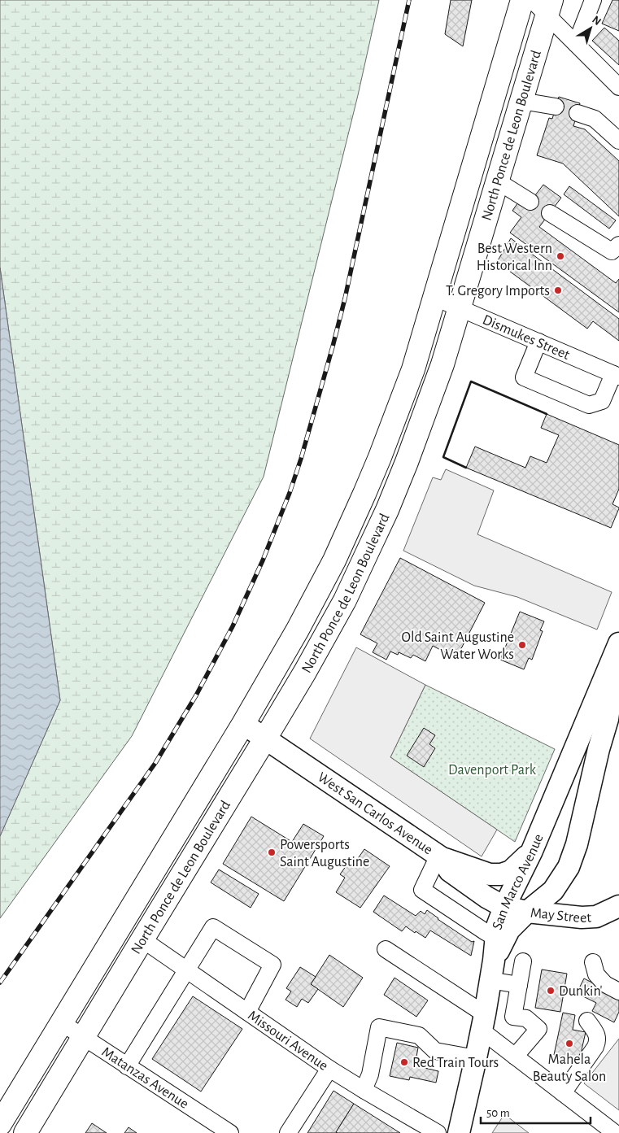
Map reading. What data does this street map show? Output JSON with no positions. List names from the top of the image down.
{
  "streets": {
    "highway": ["North Ponce de Leon Boulevard"],
    "main road": ["West San Carlos Avenue", "San Marco Avenue", "May Street"],
    "street": ["Dismukes Street", "Missouri Avenue", "Matanzas Avenue"]
  },
  "crossings": [
    ["North Ponce de Leon Boulevard", "Dismukes Street"],
    ["North Ponce de Leon Boulevard", "West San Carlos Avenue"],
    ["North Ponce de Leon Boulevard", "Missouri Avenue"],
    ["North Ponce de Leon Boulevard", "Matanzas Avenue"],
    ["West San Carlos Avenue", "San Marco Avenue"],
    ["West San Carlos Avenue", "May Street"],
    ["San Marco Avenue", "May Street"]
  ],
  "parks": ["Davenport Park"],
  "places": [
    "Best Western Historical Inn",
    "T. Gregory Imports",
    "Old Saint Augustine Water Works",
    "Powersports Saint Augustine",
    "Dunkin'",
    "Mahela Beauty Salon",
    "Red Train Tours"
  ],
  "scale_bar": "50 m",
  "north": "top right"
}
